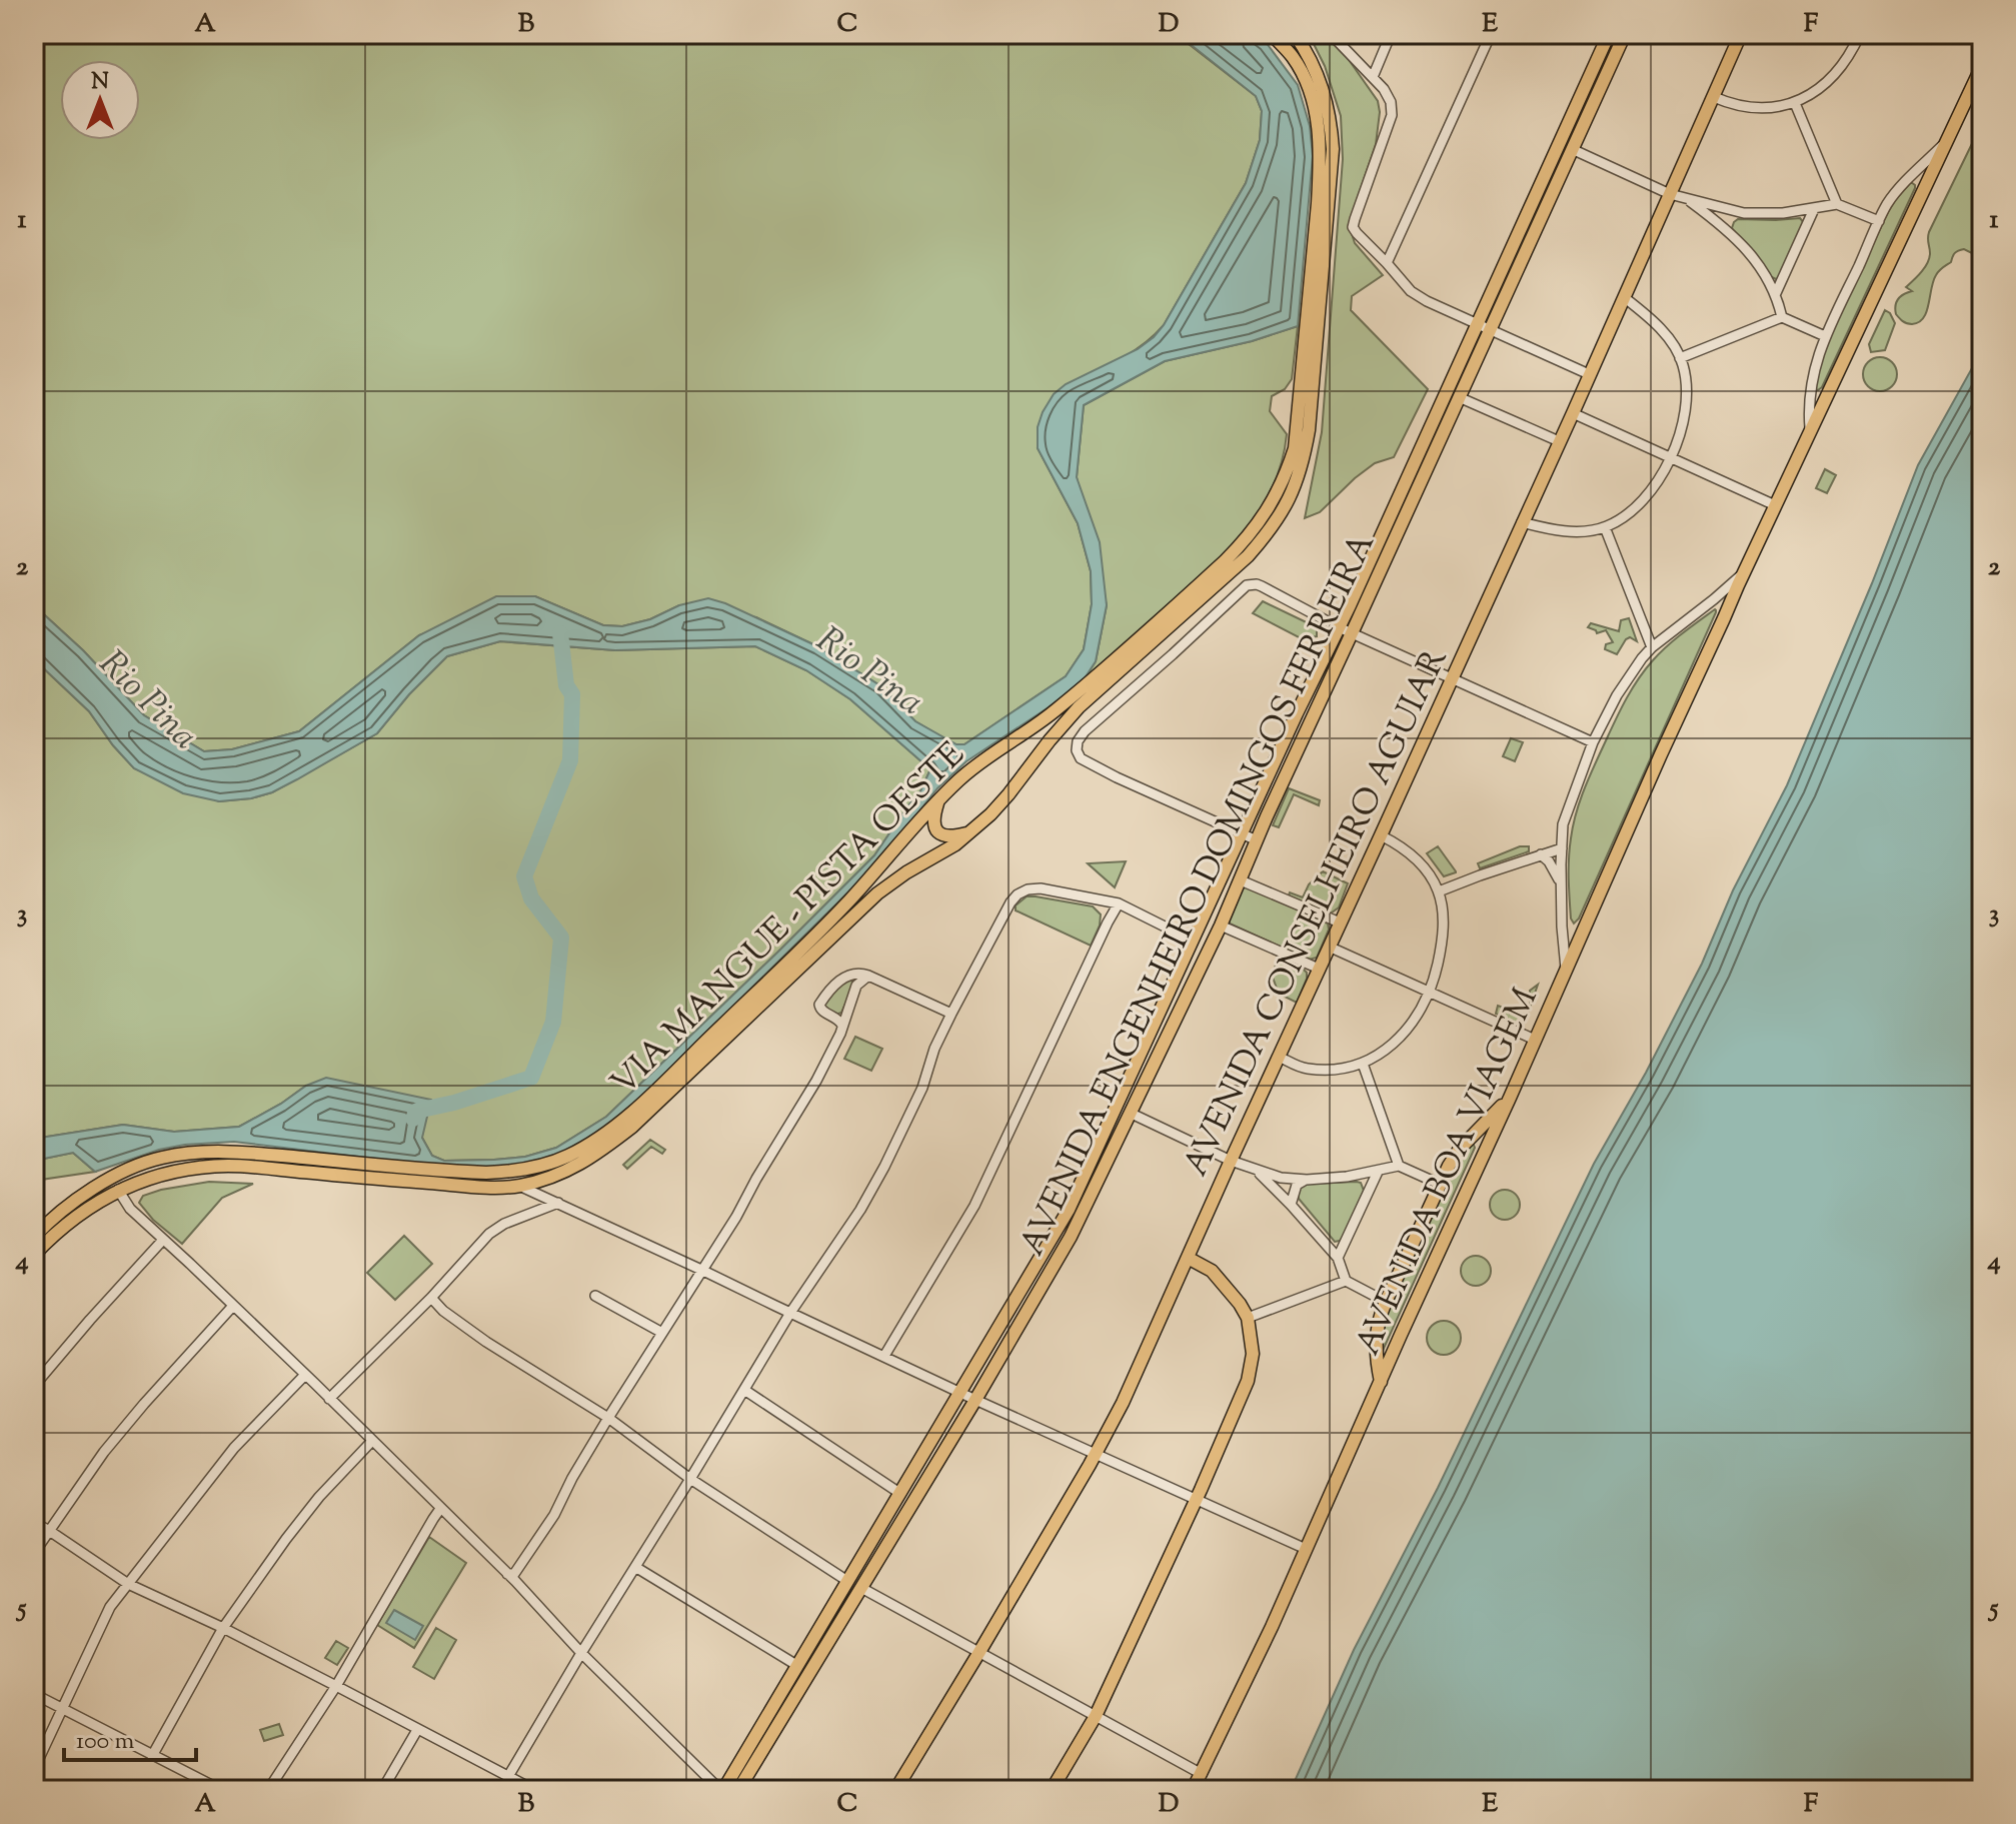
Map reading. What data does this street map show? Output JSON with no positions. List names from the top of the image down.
{
  "streets": {
    "main road": [
      "AVENIDA ENGENHEIRO DOMINGOS FERREIRA",
      "AVENIDA CONSELHEIRO AGUIAR",
      "VIA MANGUE - PISTA OESTE",
      "AVENIDA BOA VIAGEM"
    ]
  },
  "water": ["Rio Pina"],
  "scale_bar": "100 m",
  "north": "top",
  "grid": {
    "columns": [
      "A",
      "B",
      "C",
      "D",
      "E",
      "F"
    ],
    "rows": [
      "1",
      "2",
      "3",
      "4",
      "5"
    ]
  }
}
